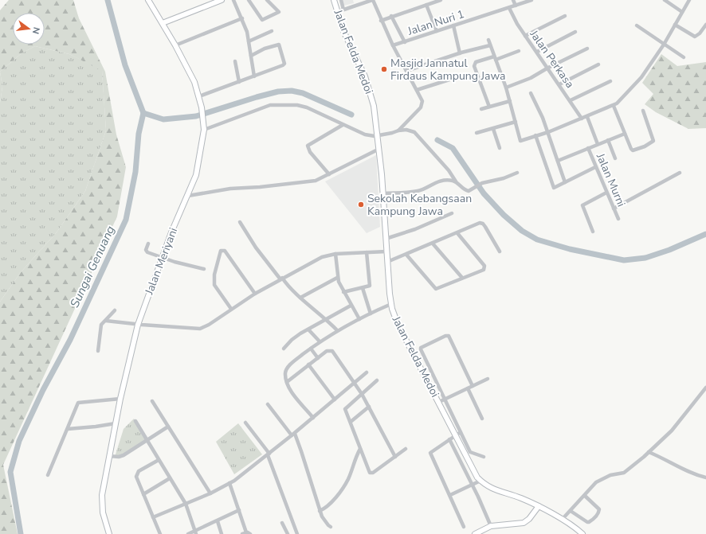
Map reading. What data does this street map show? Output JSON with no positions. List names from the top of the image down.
{
  "streets": {
    "street": [
      "Jalan Nuri 1",
      "Jalan Felda Medoi",
      "Jalan Perkasa",
      "Jalan Murni",
      "Jalan Meriyani"
    ]
  },
  "crossings": [
    ["Jalan Nuri 1", "Jalan Perkasa"]
  ],
  "water": ["Sungai Genuang"],
  "places": ["Masjid Jannatul Firdaus Kampung Jawa", "Sekolah Kebangsaan Kampung Jawa"],
  "north": "right"
}
